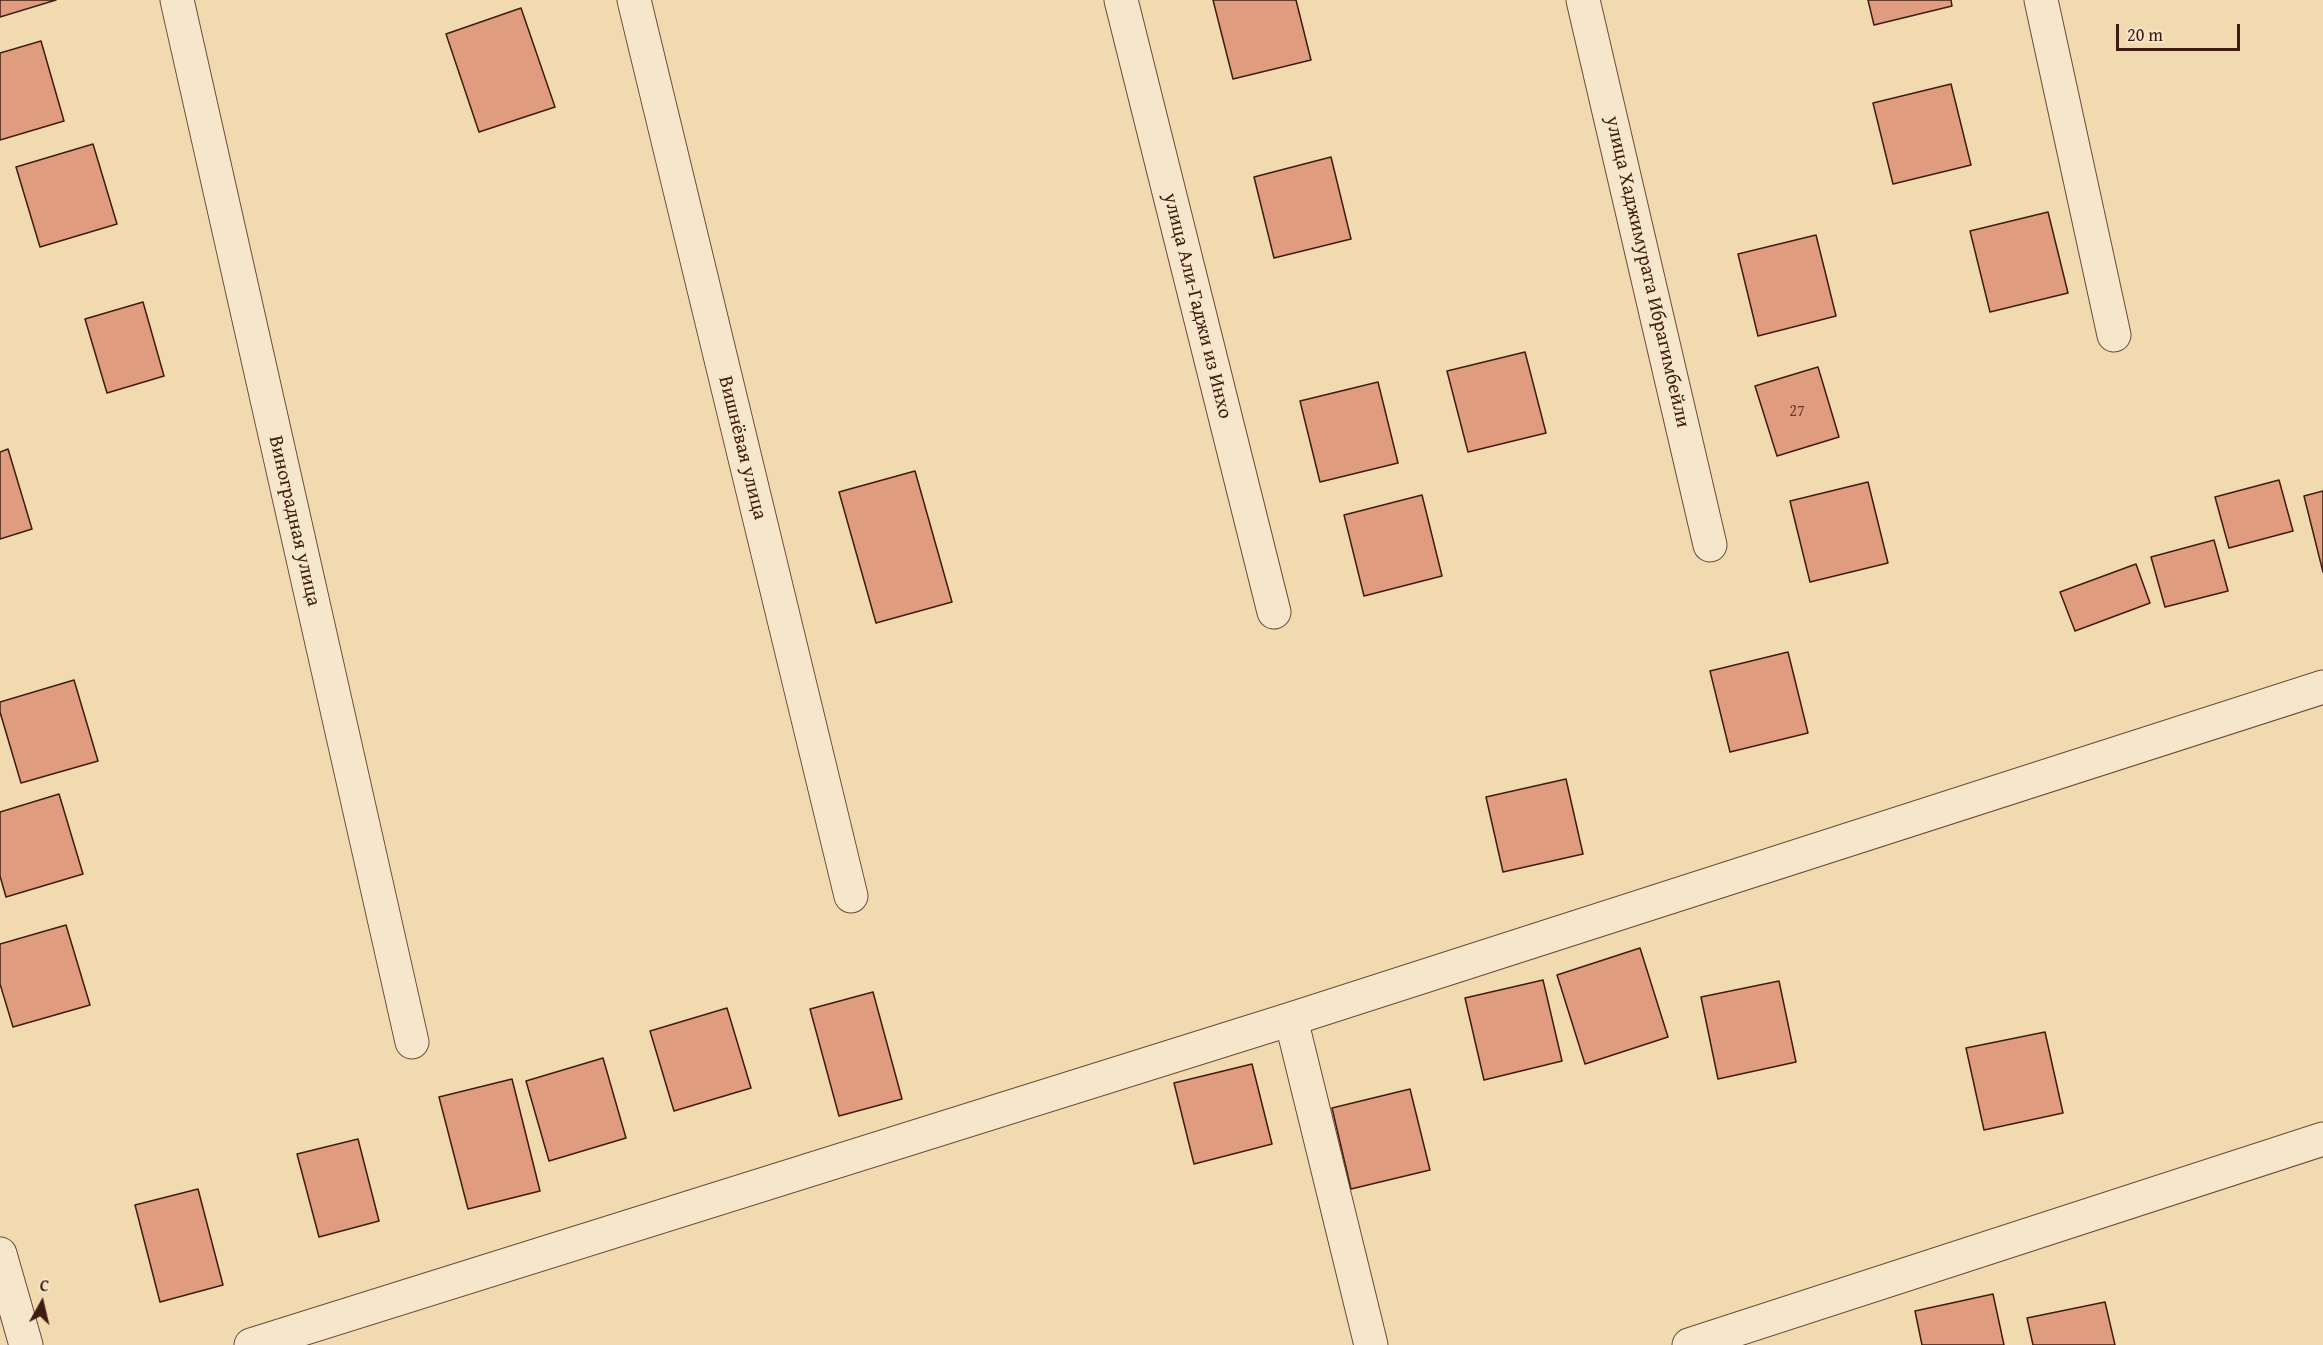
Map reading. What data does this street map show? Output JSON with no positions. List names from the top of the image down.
{
  "streets": {
    "street": [
      "улица Хаджимурата Ибрагимбейли",
      "улица Али-Гаджи из Инхо",
      "Вишнёвая улица",
      "Виноградная улица"
    ]
  },
  "house_numbers": ["27"],
  "scale_bar": "20 m",
  "north": "top"
}
